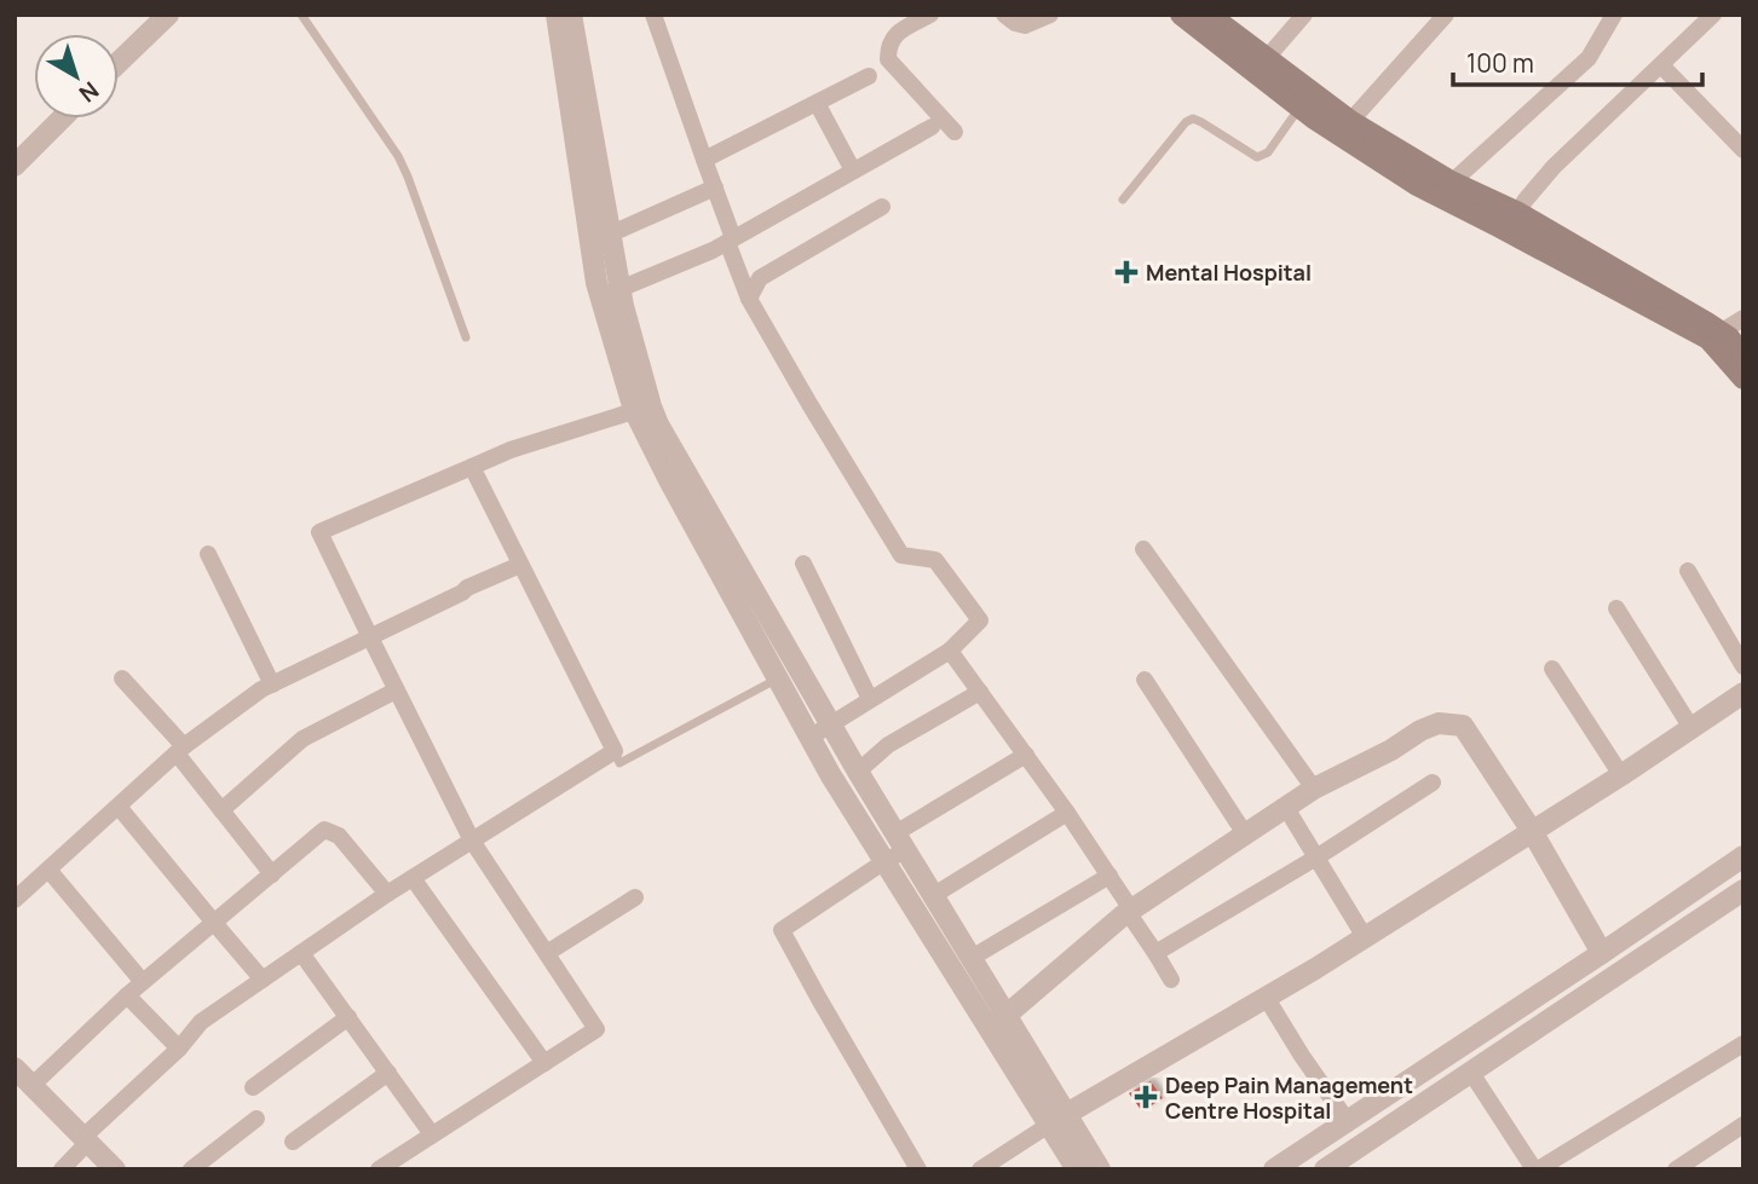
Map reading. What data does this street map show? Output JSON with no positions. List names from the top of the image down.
{
  "places": {
    "health": ["Mental Hospital", "Deep Pain Management Centre Hospital"]
  },
  "scale_bar": "100 m",
  "north": "bottom right"
}
